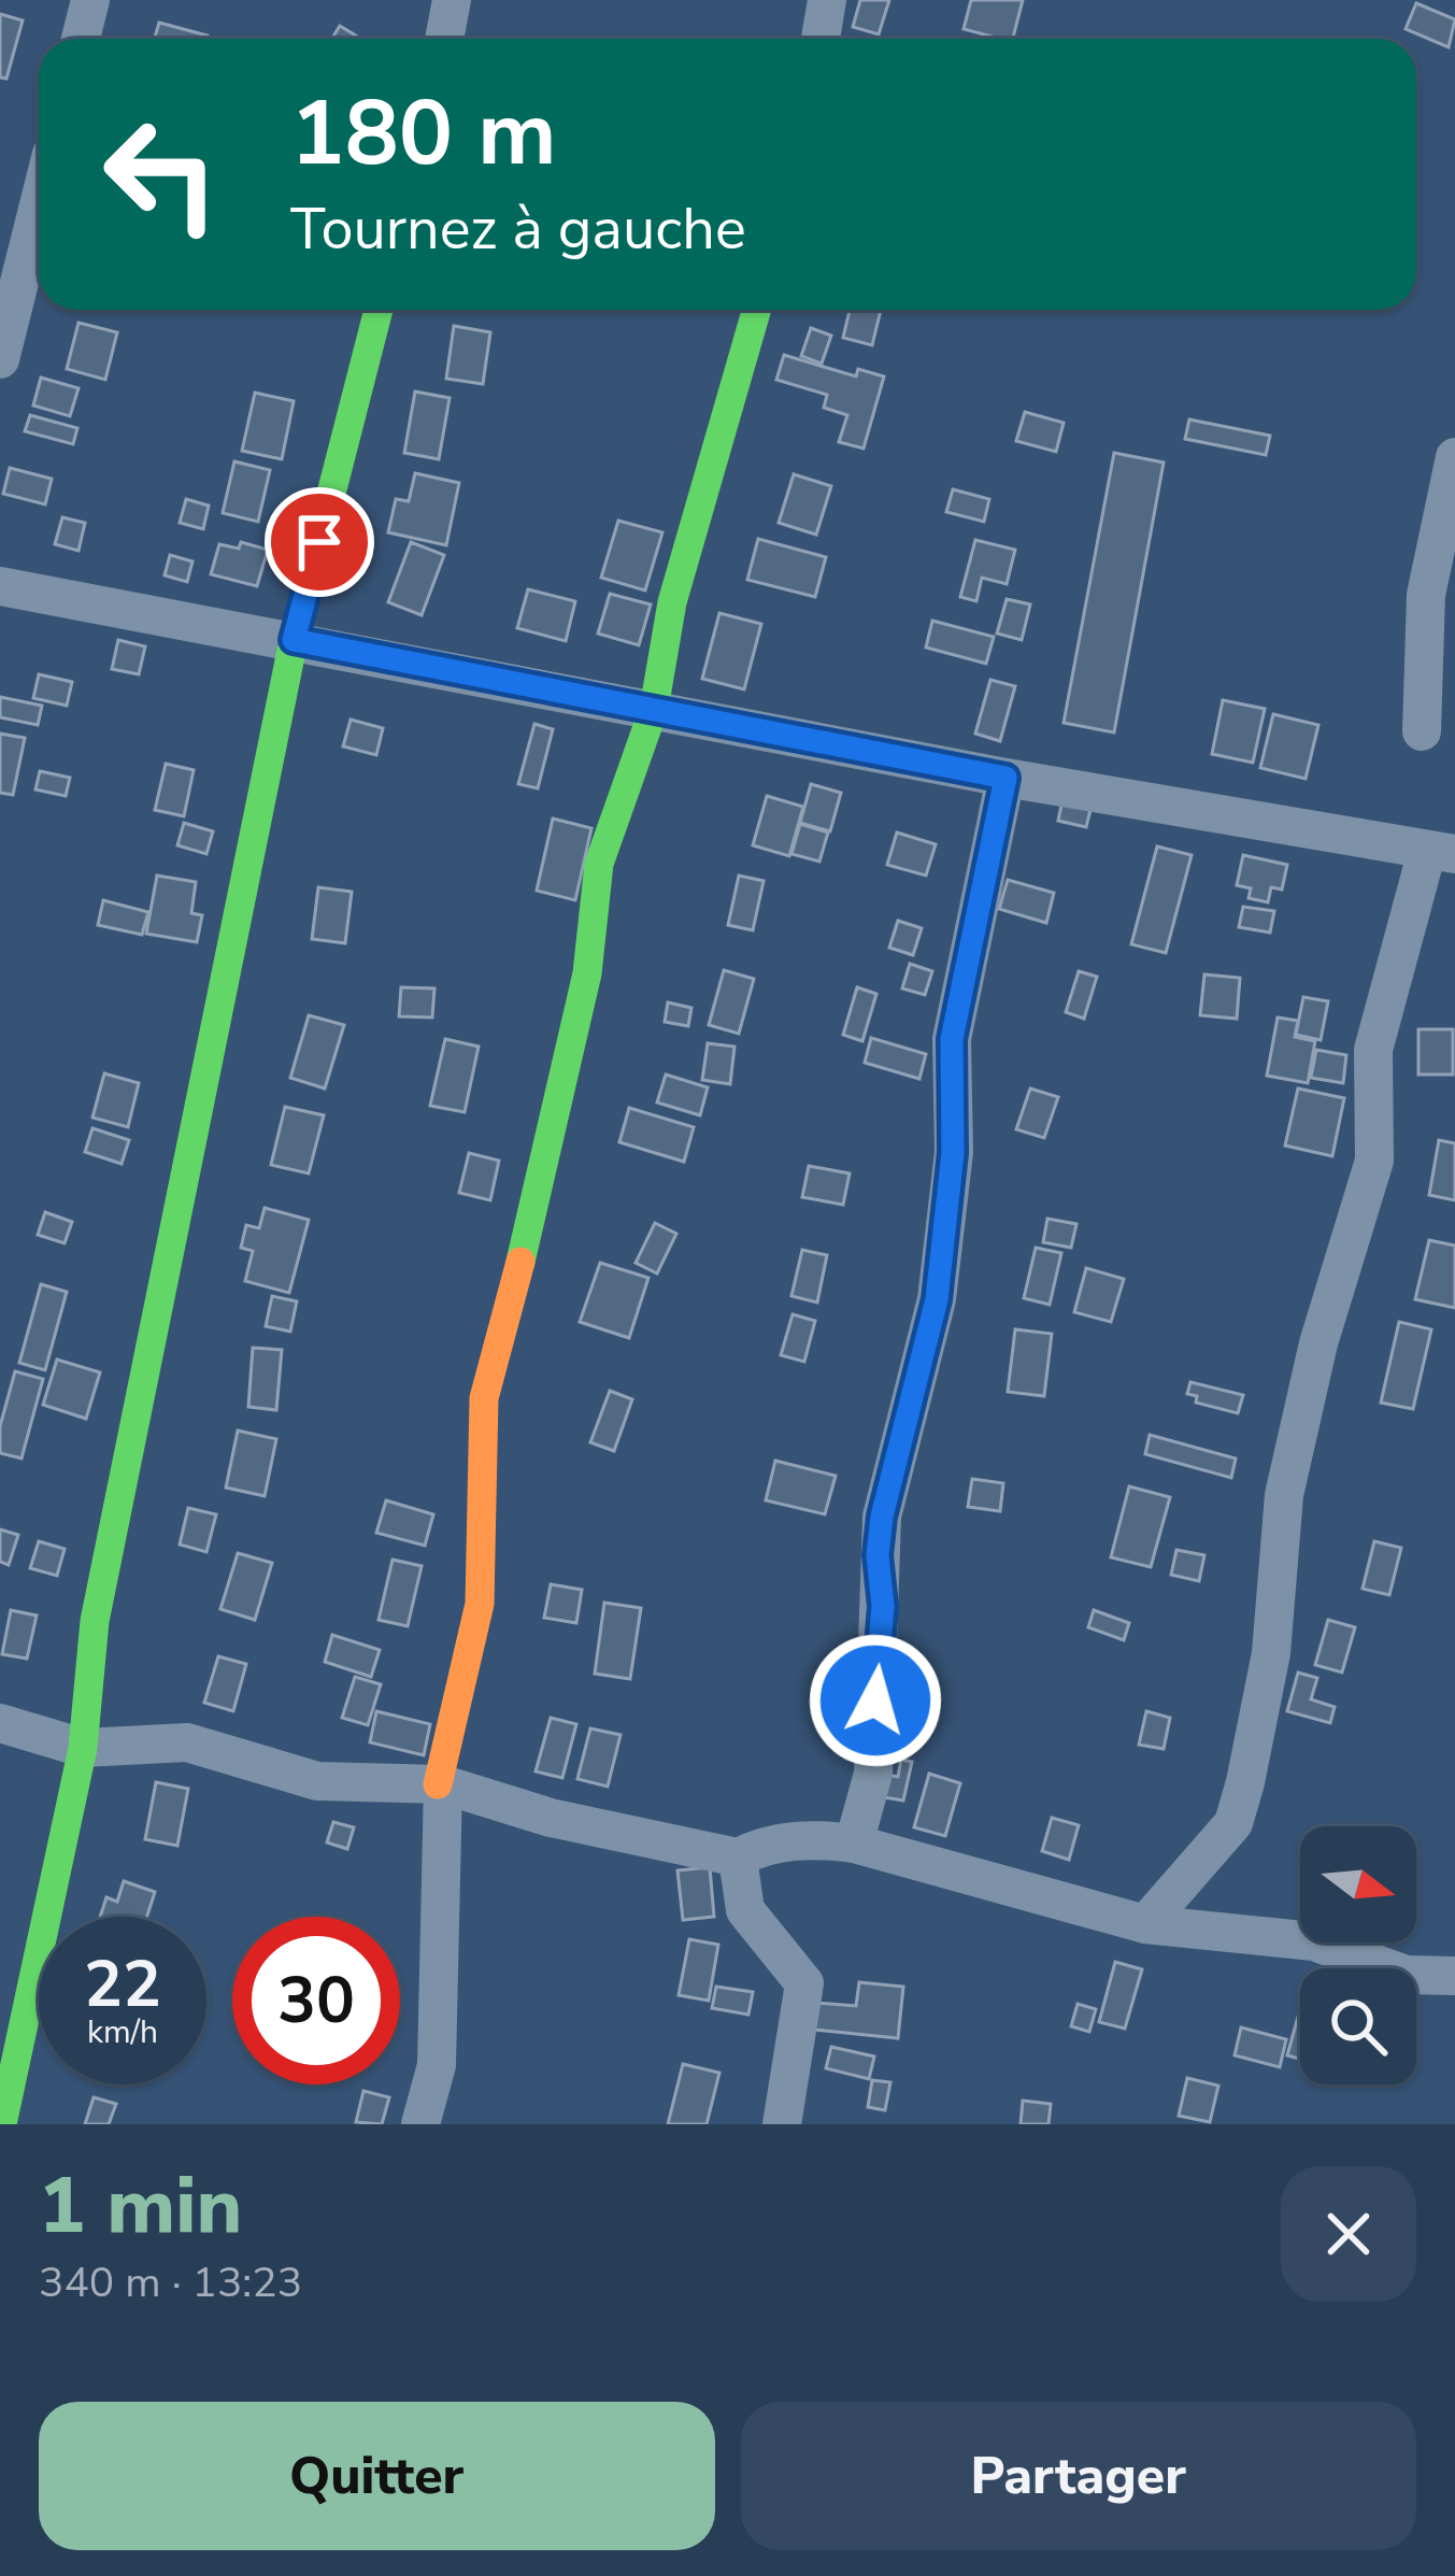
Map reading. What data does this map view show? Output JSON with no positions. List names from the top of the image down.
{
  "north": "right",
  "page": {
    "turn": ["180 m", "Tournez à gauche"],
    "speed": "22 km/h",
    "limit": "30",
    "heading": ["1 min", "340 m · 13:23"],
    "buttons": ["Quitter", "Partager"]
  }
}
